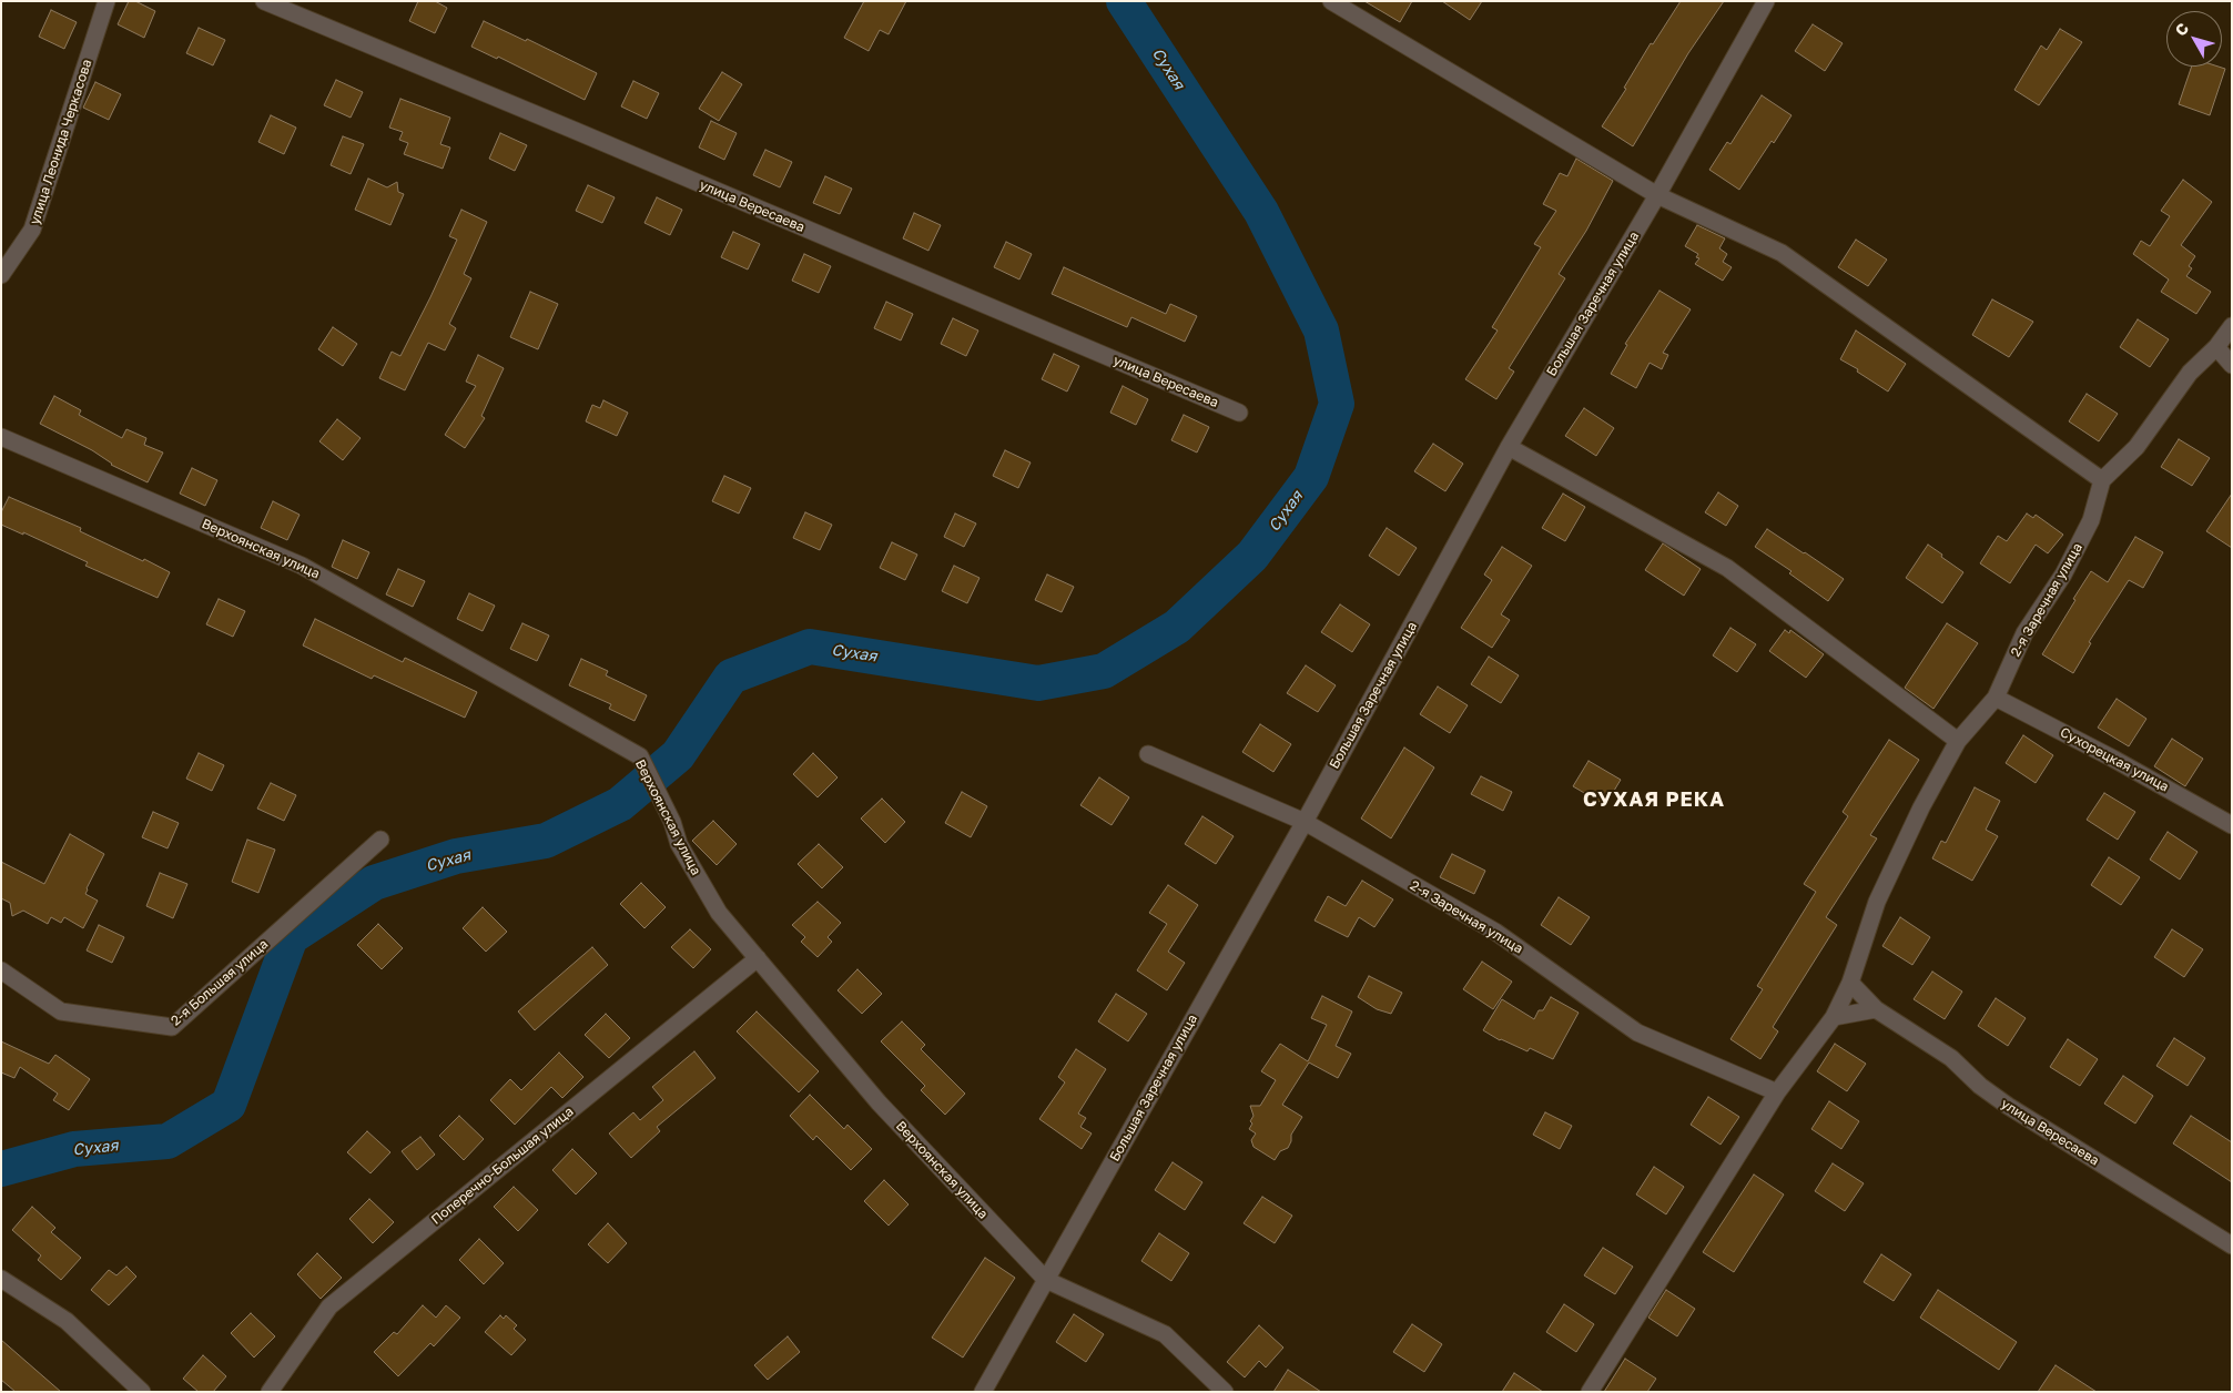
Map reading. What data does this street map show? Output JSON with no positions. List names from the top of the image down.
{
  "streets": {
    "street": [
      "улица Леонида Черкасова",
      "улица Вересаева",
      "Большая Заречная улица",
      "Верхоянская улица",
      "2-я Заречная улица",
      "Сухорецкая улица",
      "2-я Большая улица",
      "Поперечно-Большая улица"
    ]
  },
  "crossings": [
    ["улица Вересаева", "2-я Заречная улица"],
    ["Большая Заречная улица", "Верхоянская улица"],
    ["Большая Заречная улица", "2-я Заречная улица"],
    ["Верхоянская улица", "Поперечно-Большая улица"],
    ["2-я Заречная улица", "Сухорецкая улица"]
  ],
  "districts": ["СУХАЯ РЕКА"],
  "water": ["Сухая"],
  "north": "top left"
}
